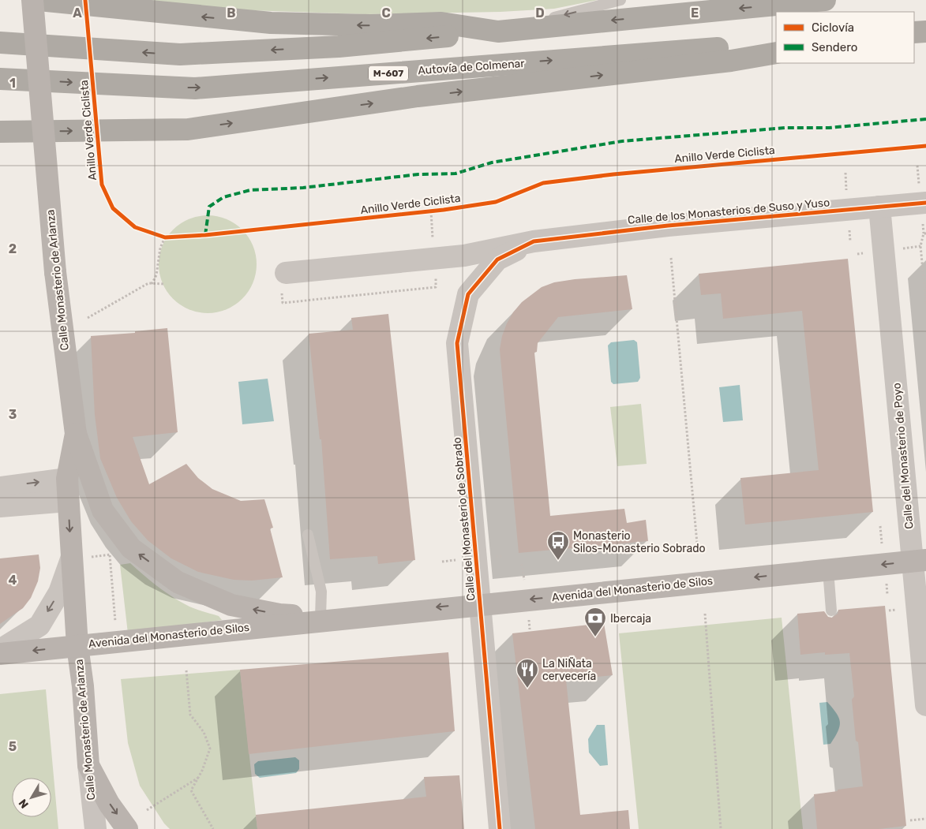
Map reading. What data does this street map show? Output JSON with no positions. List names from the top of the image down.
{
  "streets": {
    "highway": ["Autovía de Colmenar", "M-607"],
    "street": [
      "Calle de los Monasterios de Suso y Yuso",
      "Calle Monasterio de Arlanza",
      "Calle del Monasterio de Poyo",
      "Calle del Monasterio de Sobrado",
      "Avenida del Monasterio de Silos"
    ],
    "cycle path": ["Anillo Verde Ciclista"]
  },
  "crossings": [
    ["Calle de los Monasterios de Suso y Yuso", "Calle del Monasterio de Poyo"],
    ["Calle de los Monasterios de Suso y Yuso", "Calle del Monasterio de Sobrado"],
    ["Calle Monasterio de Arlanza", "Avenida del Monasterio de Silos"],
    ["Calle del Monasterio de Poyo", "Avenida del Monasterio de Silos"],
    ["Calle del Monasterio de Sobrado", "Avenida del Monasterio de Silos"]
  ],
  "places": {
    "bus stop": ["Monasterio Silos-Monasterio Sobrado"],
    "bank": ["Ibercaja"],
    "restaurant": ["La NiÑata cervecería"]
  },
  "legend": ["Ciclovía", "Sendero"],
  "north": "bottom left",
  "grid": {
    "columns": [
      "A",
      "B",
      "C",
      "D",
      "E"
    ],
    "rows": [
      "1",
      "2",
      "3",
      "4",
      "5"
    ]
  }
}
